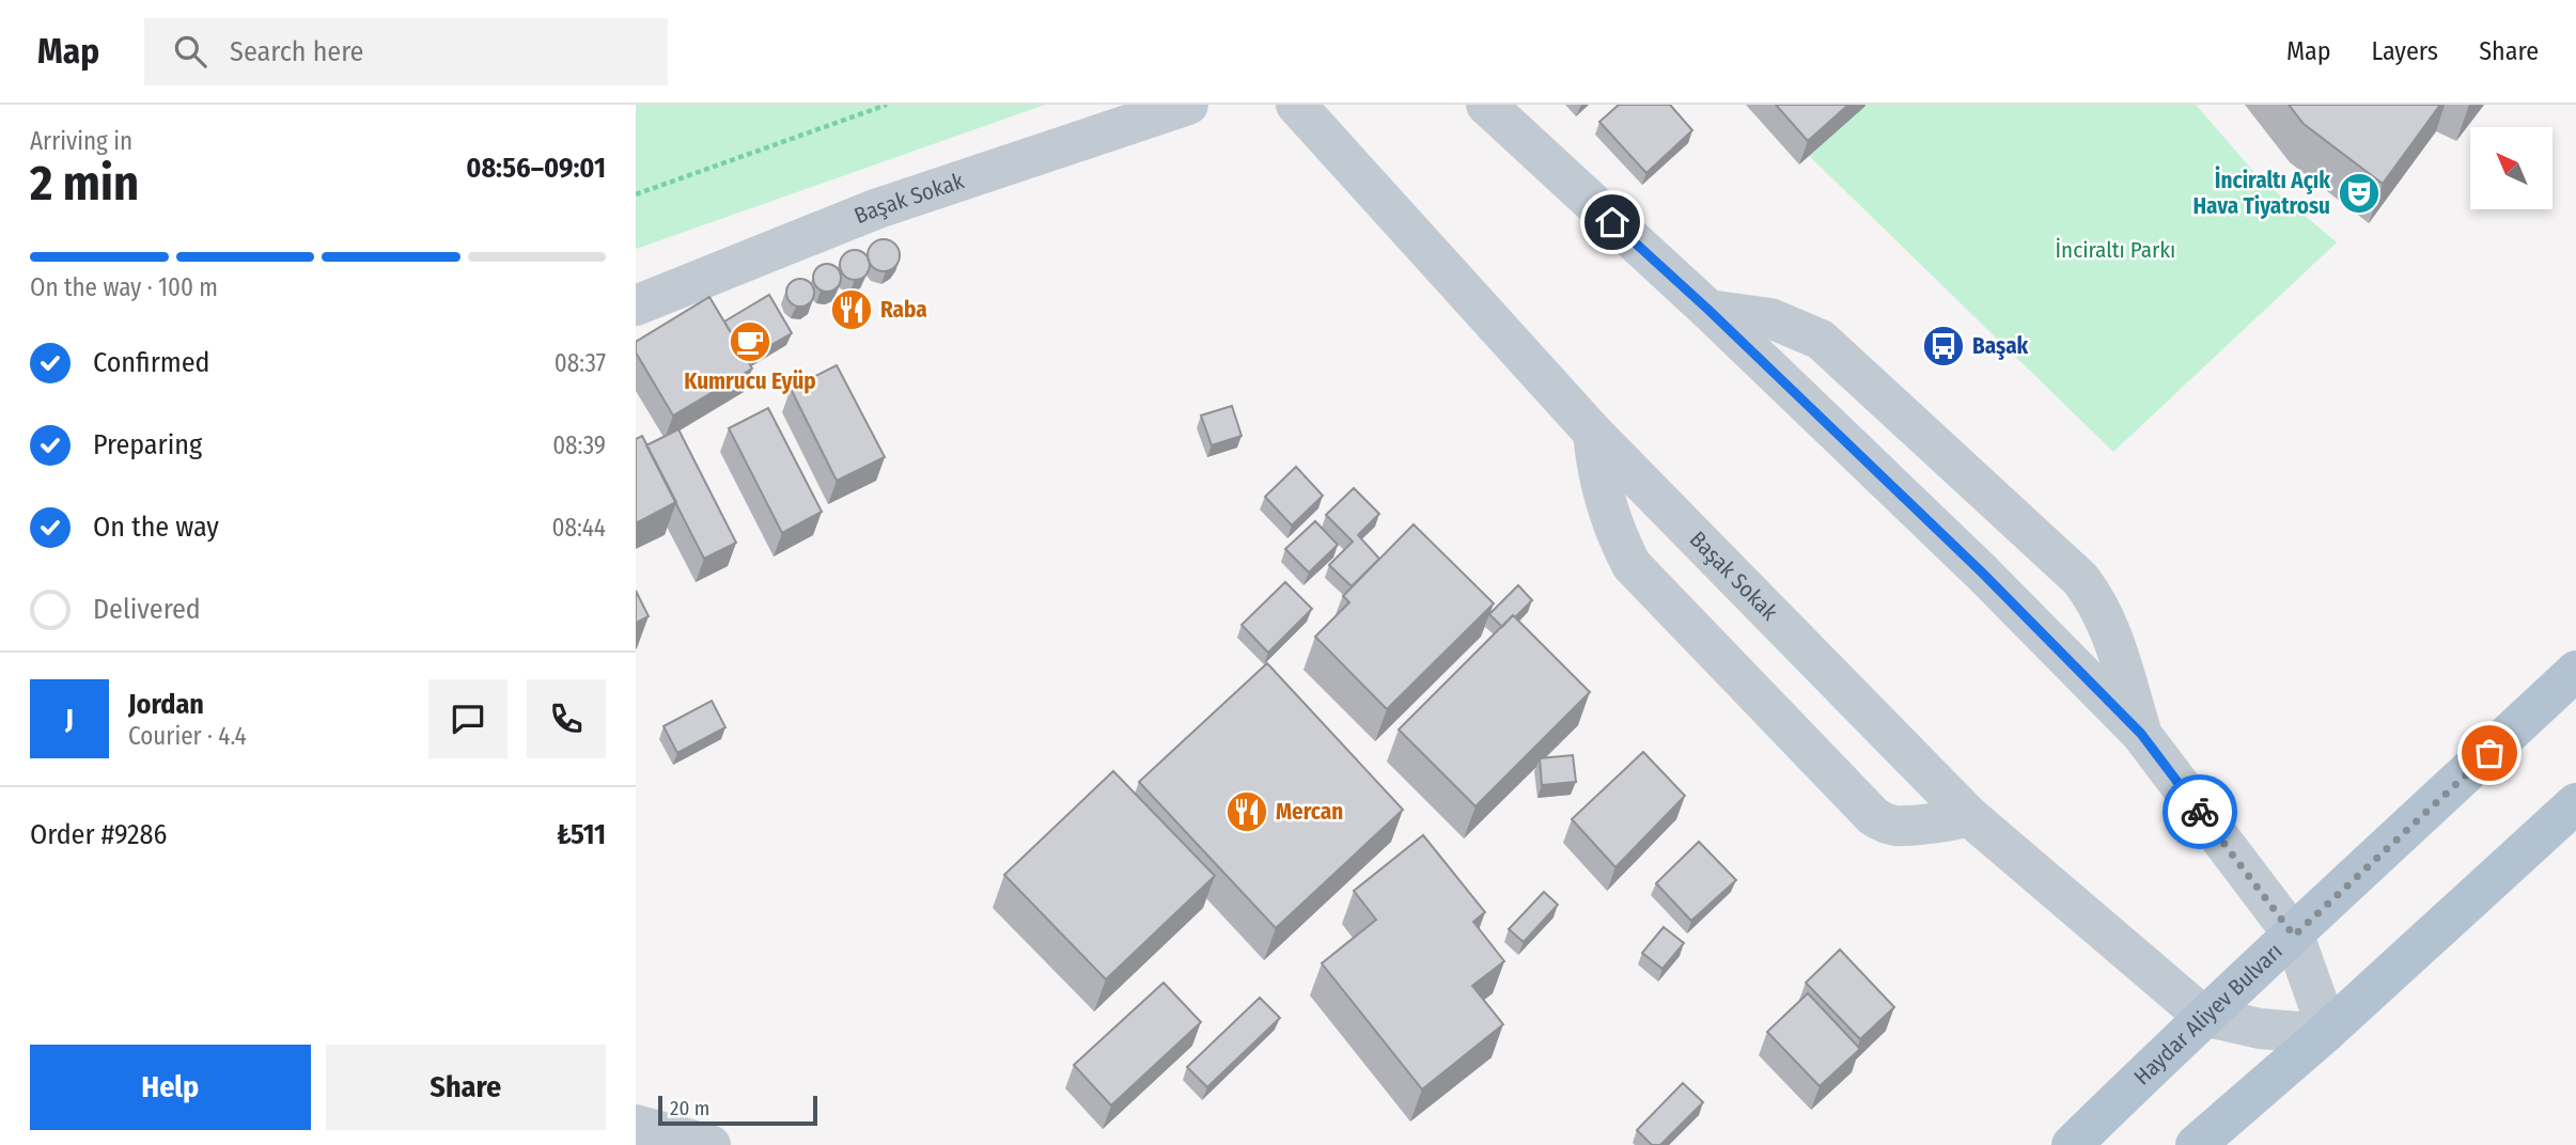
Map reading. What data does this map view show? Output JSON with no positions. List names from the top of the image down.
{
  "streets": {
    "main road": ["Haydar Aliyev Bulvarı"],
    "street": ["Başak Sokak"]
  },
  "crossings": [
    ["Başak Sokak", "Haydar Aliyev Bulvarı"]
  ],
  "parks": ["İnciraltı Parkı"],
  "places": {
    "theatre": ["İnciraltı Açık Hava Tiyatrosu"],
    "restaurant": ["Raba", "Mercan"],
    "cafe": ["Kumrucu Eyüp"],
    "bus stop": ["Başak"]
  },
  "scale_bar": "20 m",
  "north": "top left",
  "page": {
    "header": "Map",
    "search": "Search here",
    "nav": ["Map", "Layers", "Share"],
    "heading": ["2 min", "Arriving in", "08:56–09:01"],
    "panel": [
      "Jordan",
      "Courier · 4.4",
      "Order #9286",
      "₺511"
    ],
    "bar": "On the way · 100 m",
    "list": [
      ["Confirmed", "08:37"],
      ["Preparing", "08:39"],
      ["On the way", "08:44"],
      "Delivered"
    ],
    "round": "J",
    "buttons": ["Help", "Share"],
    "scale": "20 m"
  }
}
